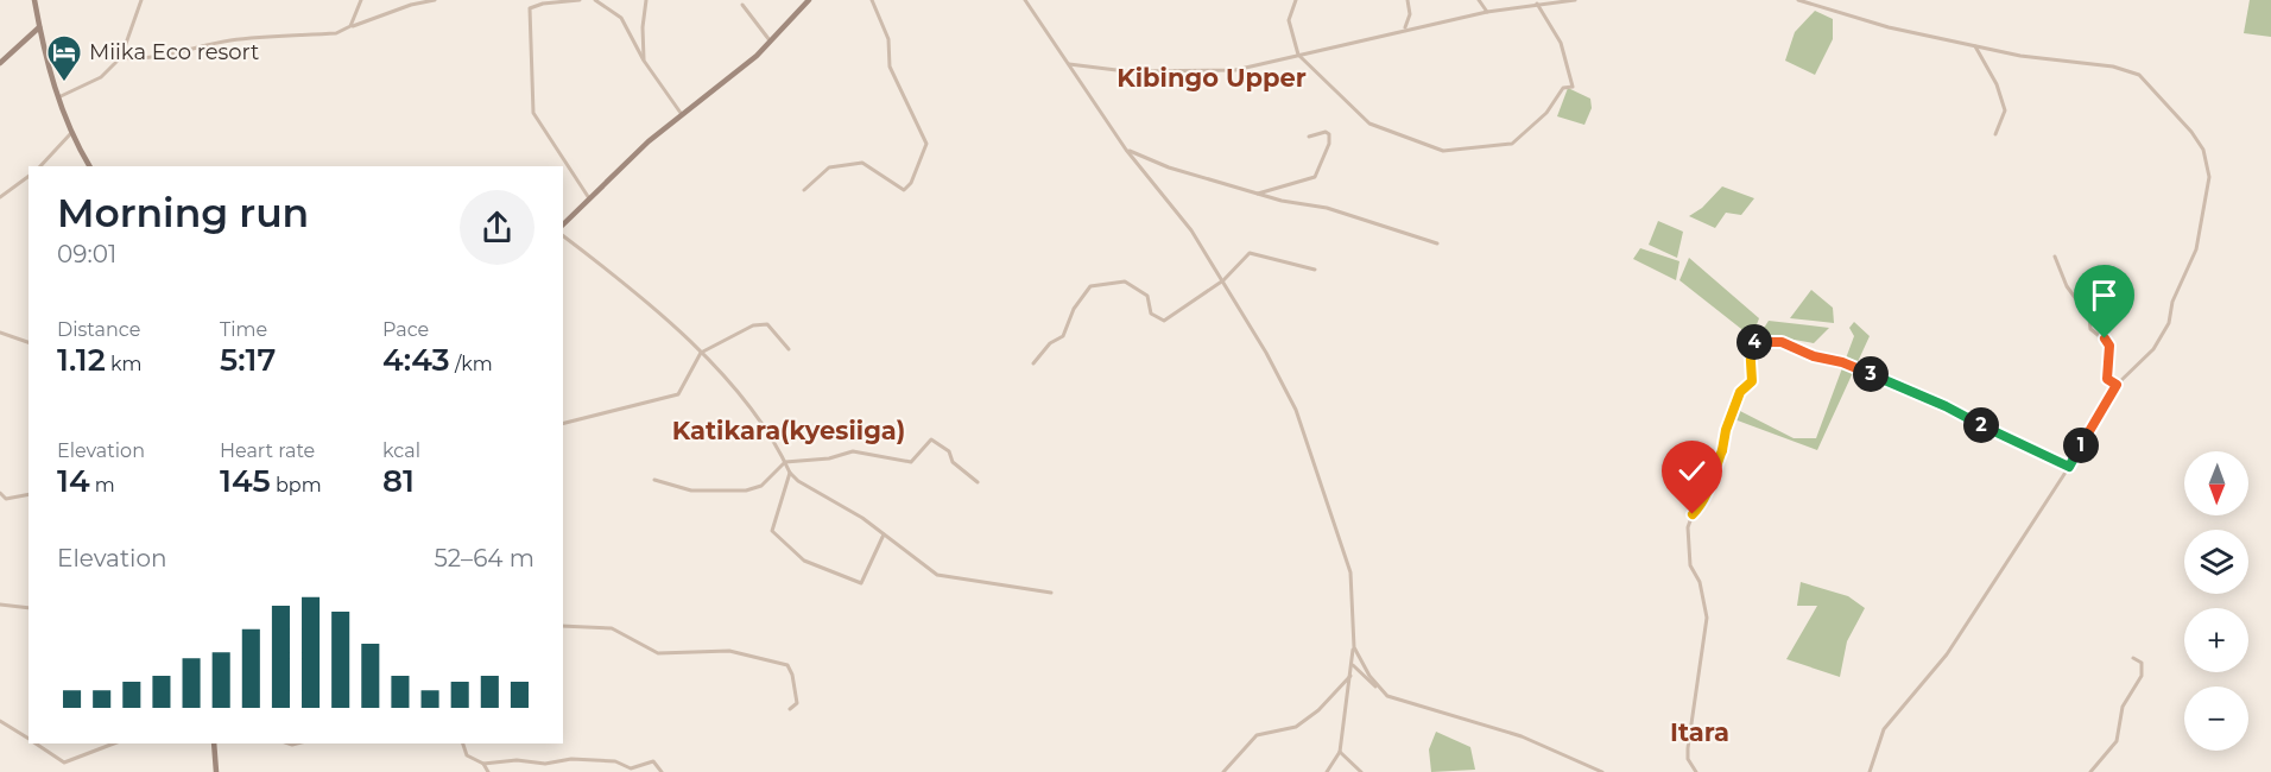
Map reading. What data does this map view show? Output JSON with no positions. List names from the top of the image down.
{
  "districts": ["Kibingo Upper", "Katikara(kyesiiga)", "Itara"],
  "places": {
    "hotel": ["Miika Eco resort"]
  },
  "north": "bottom",
  "page": {
    "heading": ["Morning run", "09:01"],
    "stats": [
      ["Distance", "1.12 km"],
      ["Time", "5:17"],
      ["Pace", "4:43 /km"],
      ["Elevation", "14 m"],
      ["Heart rate", "145 bpm"],
      ["kcal", "81"]
    ],
    "pins": [
      "4",
      "3",
      "2",
      "1"
    ],
    "map_buttons": ["+", "−"],
    "chart": ["Elevation", "52–64 m"]
  }
}
